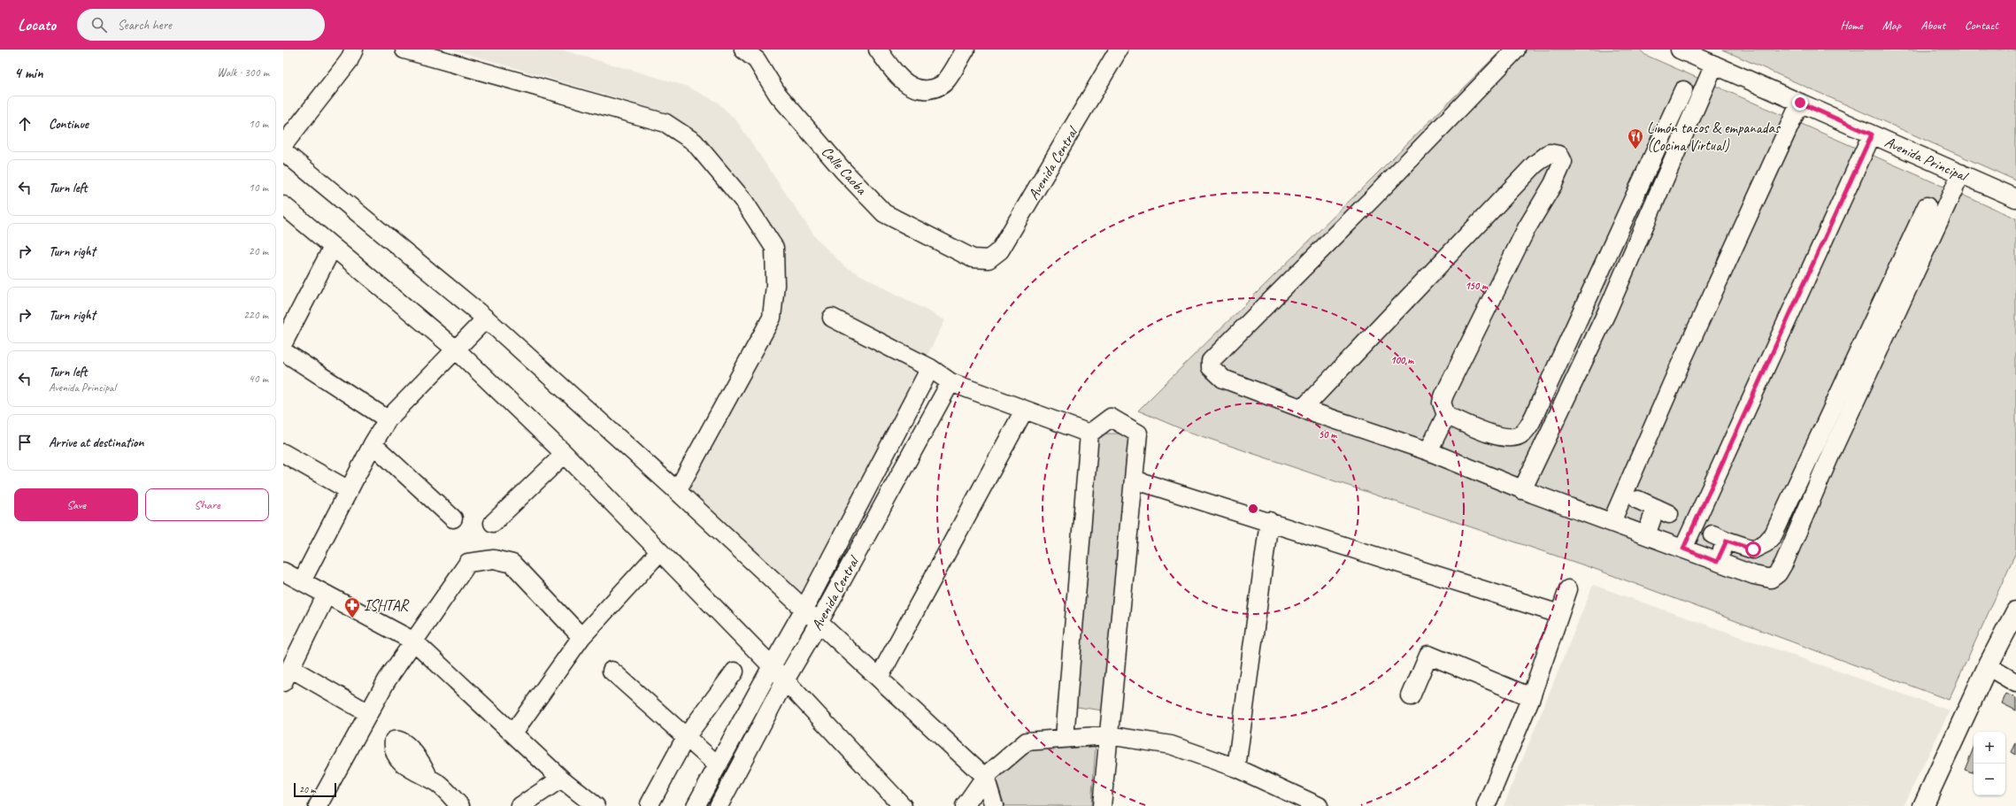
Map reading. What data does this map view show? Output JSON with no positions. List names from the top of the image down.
{
  "streets": {
    "street": ["Avenida Principal", "Avenida Central", "Calle Caoba"]
  },
  "crossings": [
    ["Avenida Central", "Calle Caoba"]
  ],
  "places": {
    "restaurant": ["Limón tacos & empanadas (Cocina Virtual)"],
    "pharmacy": ["ISHTAR"]
  },
  "scale_bar": "20 m",
  "page": {
    "header": "Locato",
    "search": "Search here",
    "nav": [
      "Home",
      "Map",
      "About",
      "Contact"
    ],
    "heading": ["4 min", "Walk · 300 m"],
    "list": [
      ["Continue", "10 m"],
      ["Turn left", "10 m"],
      ["Turn right", "20 m"],
      ["Turn right", "220 m"],
      ["Turn left", "Avenida Principal", "40 m"],
      "Arrive at destination"
    ],
    "buttons": ["Save", "Share"],
    "map_buttons": ["+", "−"],
    "scale": "20 m"
  },
  "rings": ["150 m", "100 m", "50 m"]
}
